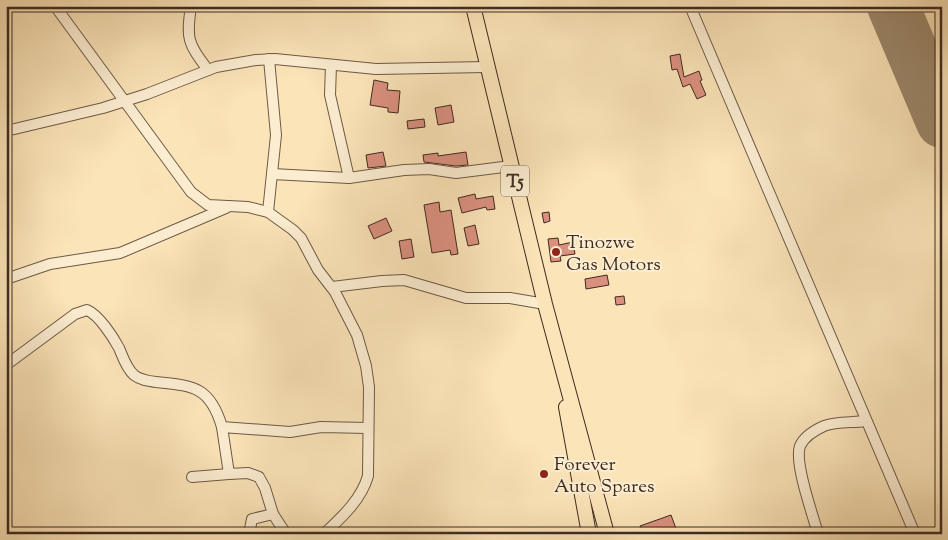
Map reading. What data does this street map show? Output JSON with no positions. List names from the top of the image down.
{
  "streets": {
    "highway": ["T5"]
  },
  "places": ["Tinozwe Gas Motors", "Forever Auto Spares"]
}
